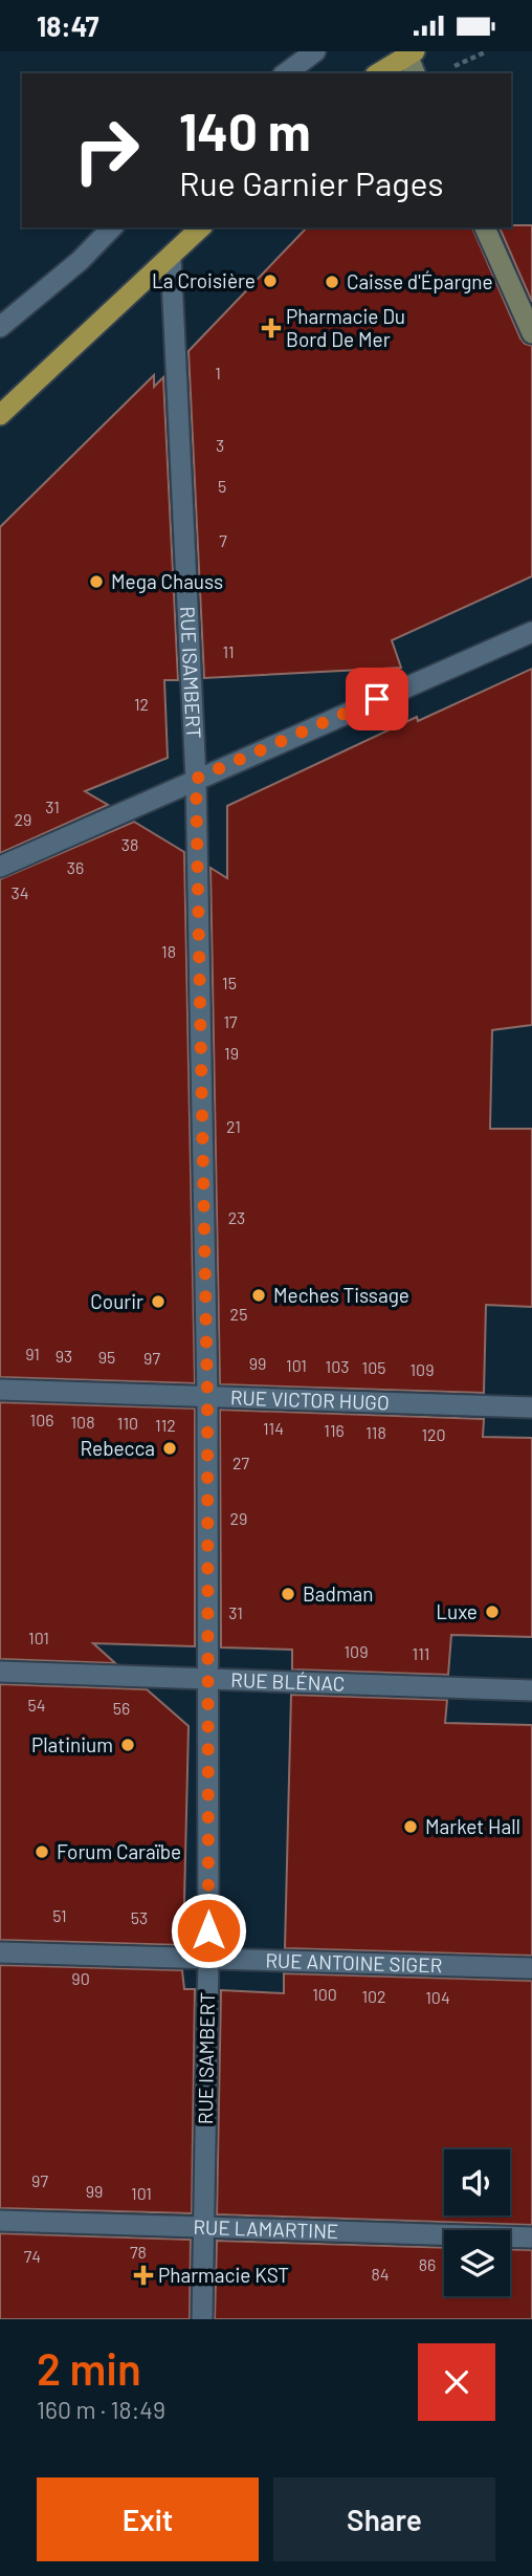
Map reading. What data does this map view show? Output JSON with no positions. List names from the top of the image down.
{
  "streets": {
    "street": [
      "RUE ISAMBERT",
      "RUE VICTOR HUGO",
      "RUE BLÉNAC",
      "RUE ANTOINE SIGER",
      "RUE LAMARTINE"
    ]
  },
  "crossings": [
    ["RUE ISAMBERT", "RUE VICTOR HUGO"],
    ["RUE ISAMBERT", "RUE BLÉNAC"],
    ["RUE ISAMBERT", "RUE ANTOINE SIGER"],
    ["RUE ISAMBERT", "RUE LAMARTINE"]
  ],
  "places": {
    "other": [
      "La Croisière",
      "Caisse d'Épargne",
      "Mega Chauss",
      "Meches Tissage",
      "Courir",
      "Rebecca",
      "Badman",
      "Luxe",
      "Platinium",
      "Market Hall",
      "Forum Caraïbe"
    ],
    "health": ["Pharmacie Du Bord De Mer", "Pharmacie KST"]
  },
  "house_numbers": [
    "1",
    "3",
    "5",
    "7",
    "11",
    "12",
    "31",
    "29",
    "38",
    "36",
    "34",
    "18",
    "15",
    "17",
    "19",
    "21",
    "23",
    "25",
    "91",
    "93",
    "95",
    "97",
    "99",
    "101",
    "103",
    "105",
    "109",
    "106",
    "108",
    "110",
    "112",
    "114",
    "116",
    "118",
    "120",
    "27",
    "29",
    "31",
    "101",
    "109",
    "111",
    "54",
    "56",
    "51",
    "53",
    "90",
    "100",
    "102",
    "104",
    "97",
    "99",
    "101",
    "78",
    "74",
    "86",
    "84"
  ],
  "page": {
    "status": "18:47",
    "turn": ["140 m", "Rue Garnier Pages"],
    "heading": ["2 min", "160 m · 18:49"],
    "buttons": ["Exit", "Share"]
  }
}
